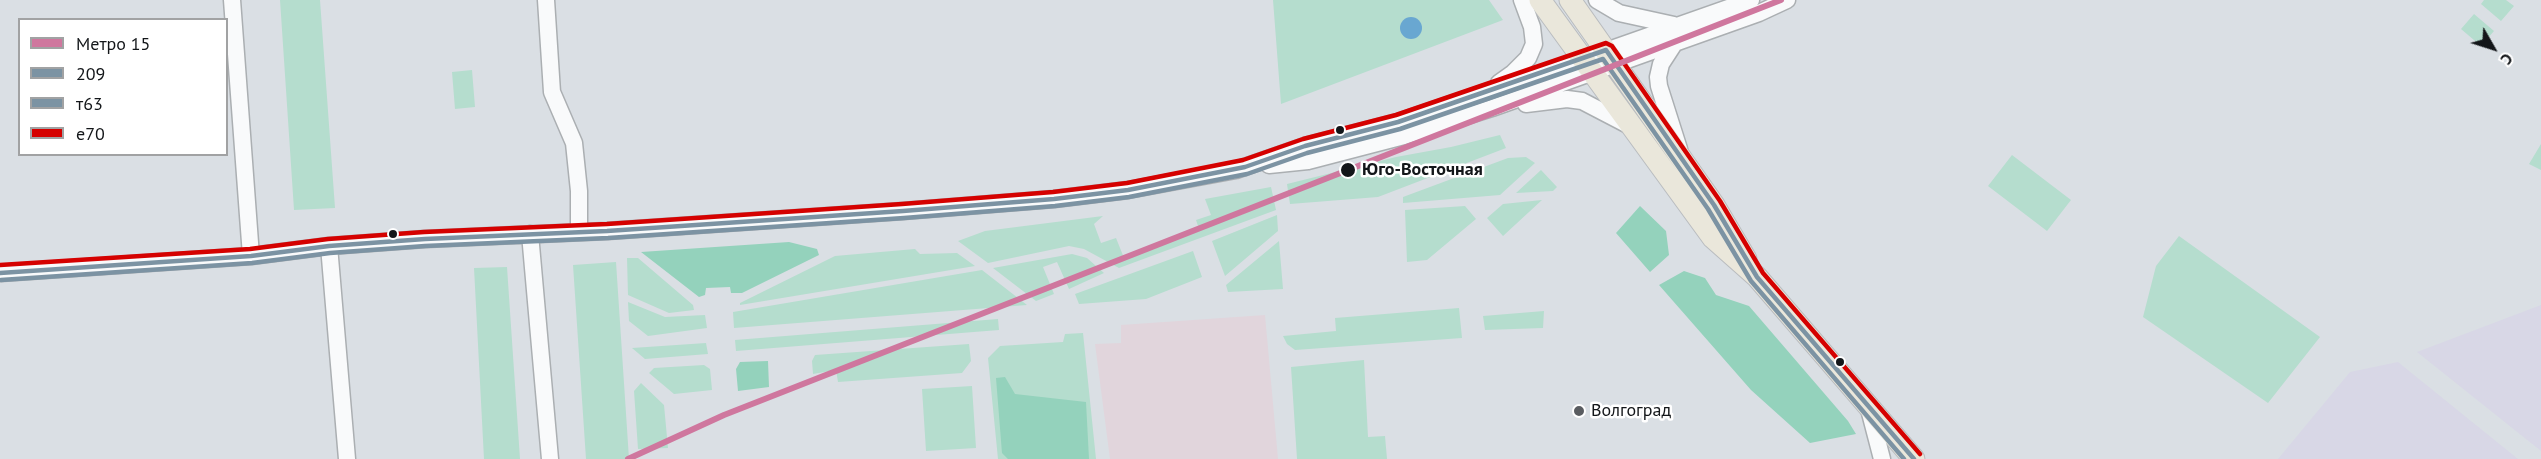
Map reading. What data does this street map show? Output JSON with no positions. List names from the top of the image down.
{
  "places": ["Юго-Восточная", "Волгоград"],
  "lines": [
    "metro line 15",
    "transit line е70",
    "transit line 209",
    "transit line т63"
  ],
  "legend": [
    "Метро 15",
    "209",
    "т63",
    "е70"
  ],
  "north": "bottom right"
}
